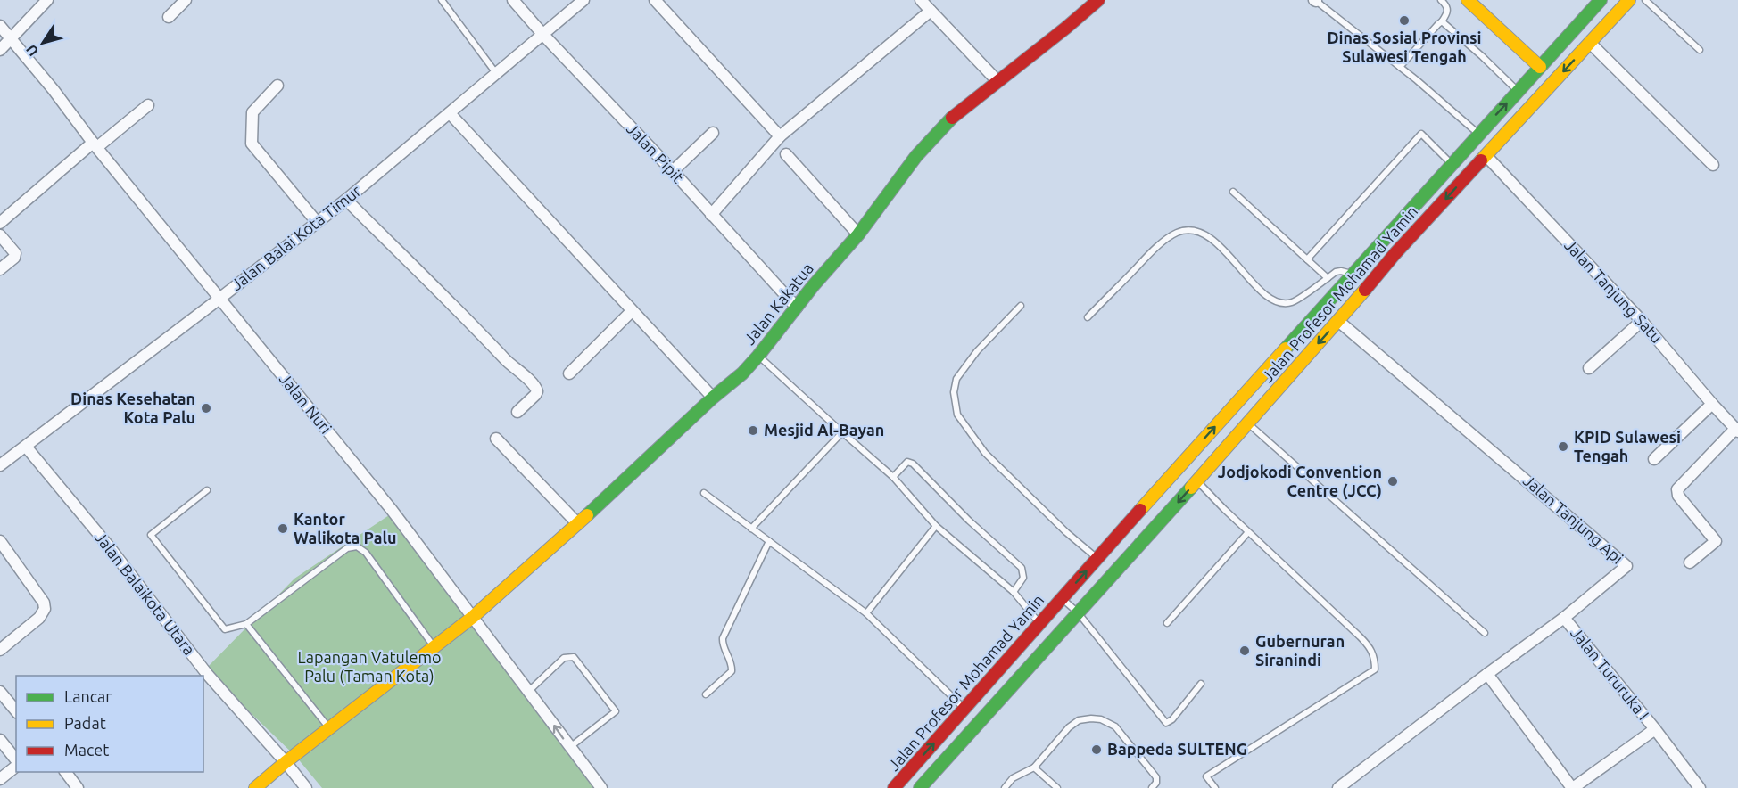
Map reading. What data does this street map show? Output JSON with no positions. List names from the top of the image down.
{
  "streets": {
    "main road": ["Jalan Profesor Mohamad Yamin", "Jalan Kakatua"],
    "street": [
      "Jalan Pipit",
      "Jalan Balai Kota Timur",
      "Jalan Tanjung Satu",
      "Jalan Nuri",
      "Jalan Tanjung Api",
      "Jalan Balaikota Utara",
      "Jalan Tururuka I"
    ]
  },
  "crossings": [
    ["Jalan Pipit", "Jalan Balai Kota Timur"],
    ["Jalan Pipit", "Jalan Kakatua"],
    ["Jalan Balai Kota Timur", "Jalan Nuri"],
    ["Jalan Balai Kota Timur", "Jalan Balaikota Utara"],
    ["Jalan Tanjung Satu", "Jalan Profesor Mohamad Yamin"],
    ["Jalan Profesor Mohamad Yamin", "Jalan Tanjung Api"],
    ["Jalan Kakatua", "Jalan Nuri"],
    ["Jalan Kakatua", "Jalan Balaikota Utara"],
    ["Jalan Tanjung Api", "Jalan Tururuka I"]
  ],
  "parks": ["Lapangan Vatulemo Palu (Taman Kota)"],
  "places": [
    "Dinas Sosial Provinsi Sulawesi Tengah",
    "Dinas Kesehatan Kota Palu",
    "Mesjid Al-Bayan",
    "KPID Sulawesi Tengah",
    "Jodjokodi Convention Centre (JCC)",
    "Kantor Walikota Palu",
    "Gubernuran Siranindi",
    "Bappeda SULTENG"
  ],
  "legend": ["Lancar", "Padat", "Macet"],
  "north": "bottom left"
}
